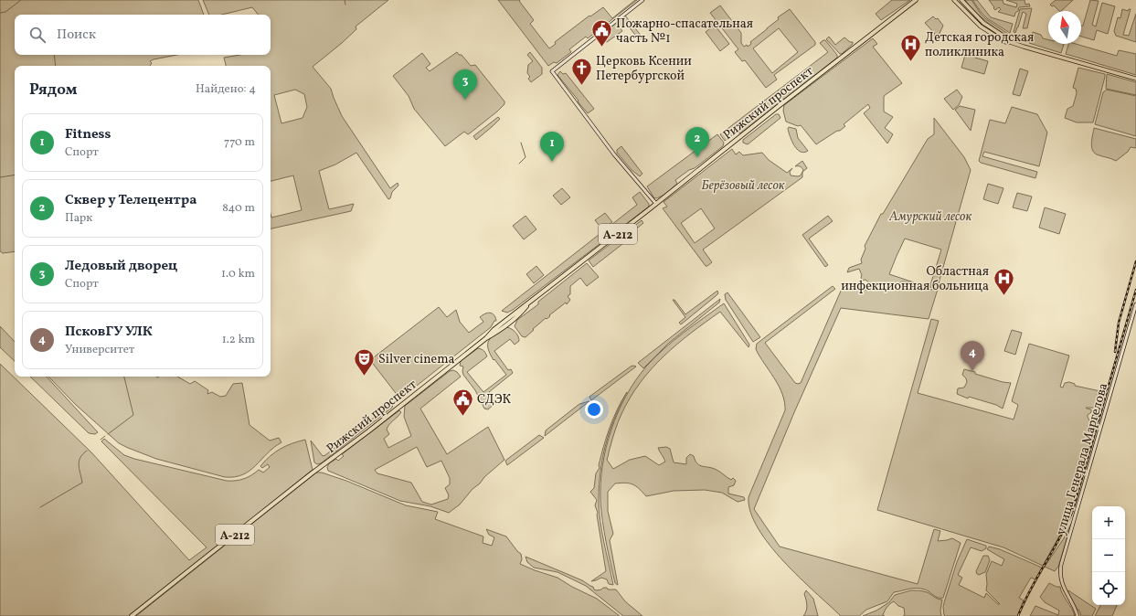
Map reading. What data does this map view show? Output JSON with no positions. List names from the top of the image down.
{
  "streets": {
    "highway": ["Рижский проспект", "А-212"],
    "main road": ["улица Генерала Маргелова"]
  },
  "parks": ["Берёзовый лесок", "Амурский лесок"],
  "places": {
    "public building": ["Пожарно-спасательная часть №1", "СДЭК"],
    "hospital": ["Детская городская поликлиника", "Областная инфекционная больница"],
    "church": ["Церковь Ксении Петербургской"],
    "theatre": ["Silver cinema"]
  },
  "north": "top",
  "page": {
    "search": "Поиск",
    "heading": ["Рядом", "Найдено: 4"],
    "pins": [
      "3",
      "2",
      "1",
      "4"
    ],
    "list": [
      {
        "mark": "1",
        "name": "Fitness",
        "note": "Спорт",
        "value": "770 m"
      },
      {
        "mark": "2",
        "name": "Сквер у Телецентра",
        "note": "Парк",
        "value": "840 m"
      },
      {
        "mark": "3",
        "name": "Ледовый дворец",
        "note": "Спорт",
        "value": "1.0 km"
      },
      {
        "mark": "4",
        "name": "ПсковГУ УЛК",
        "note": "Университет",
        "value": "1.2 km"
      }
    ],
    "map_buttons": ["+", "−"]
  }
}
